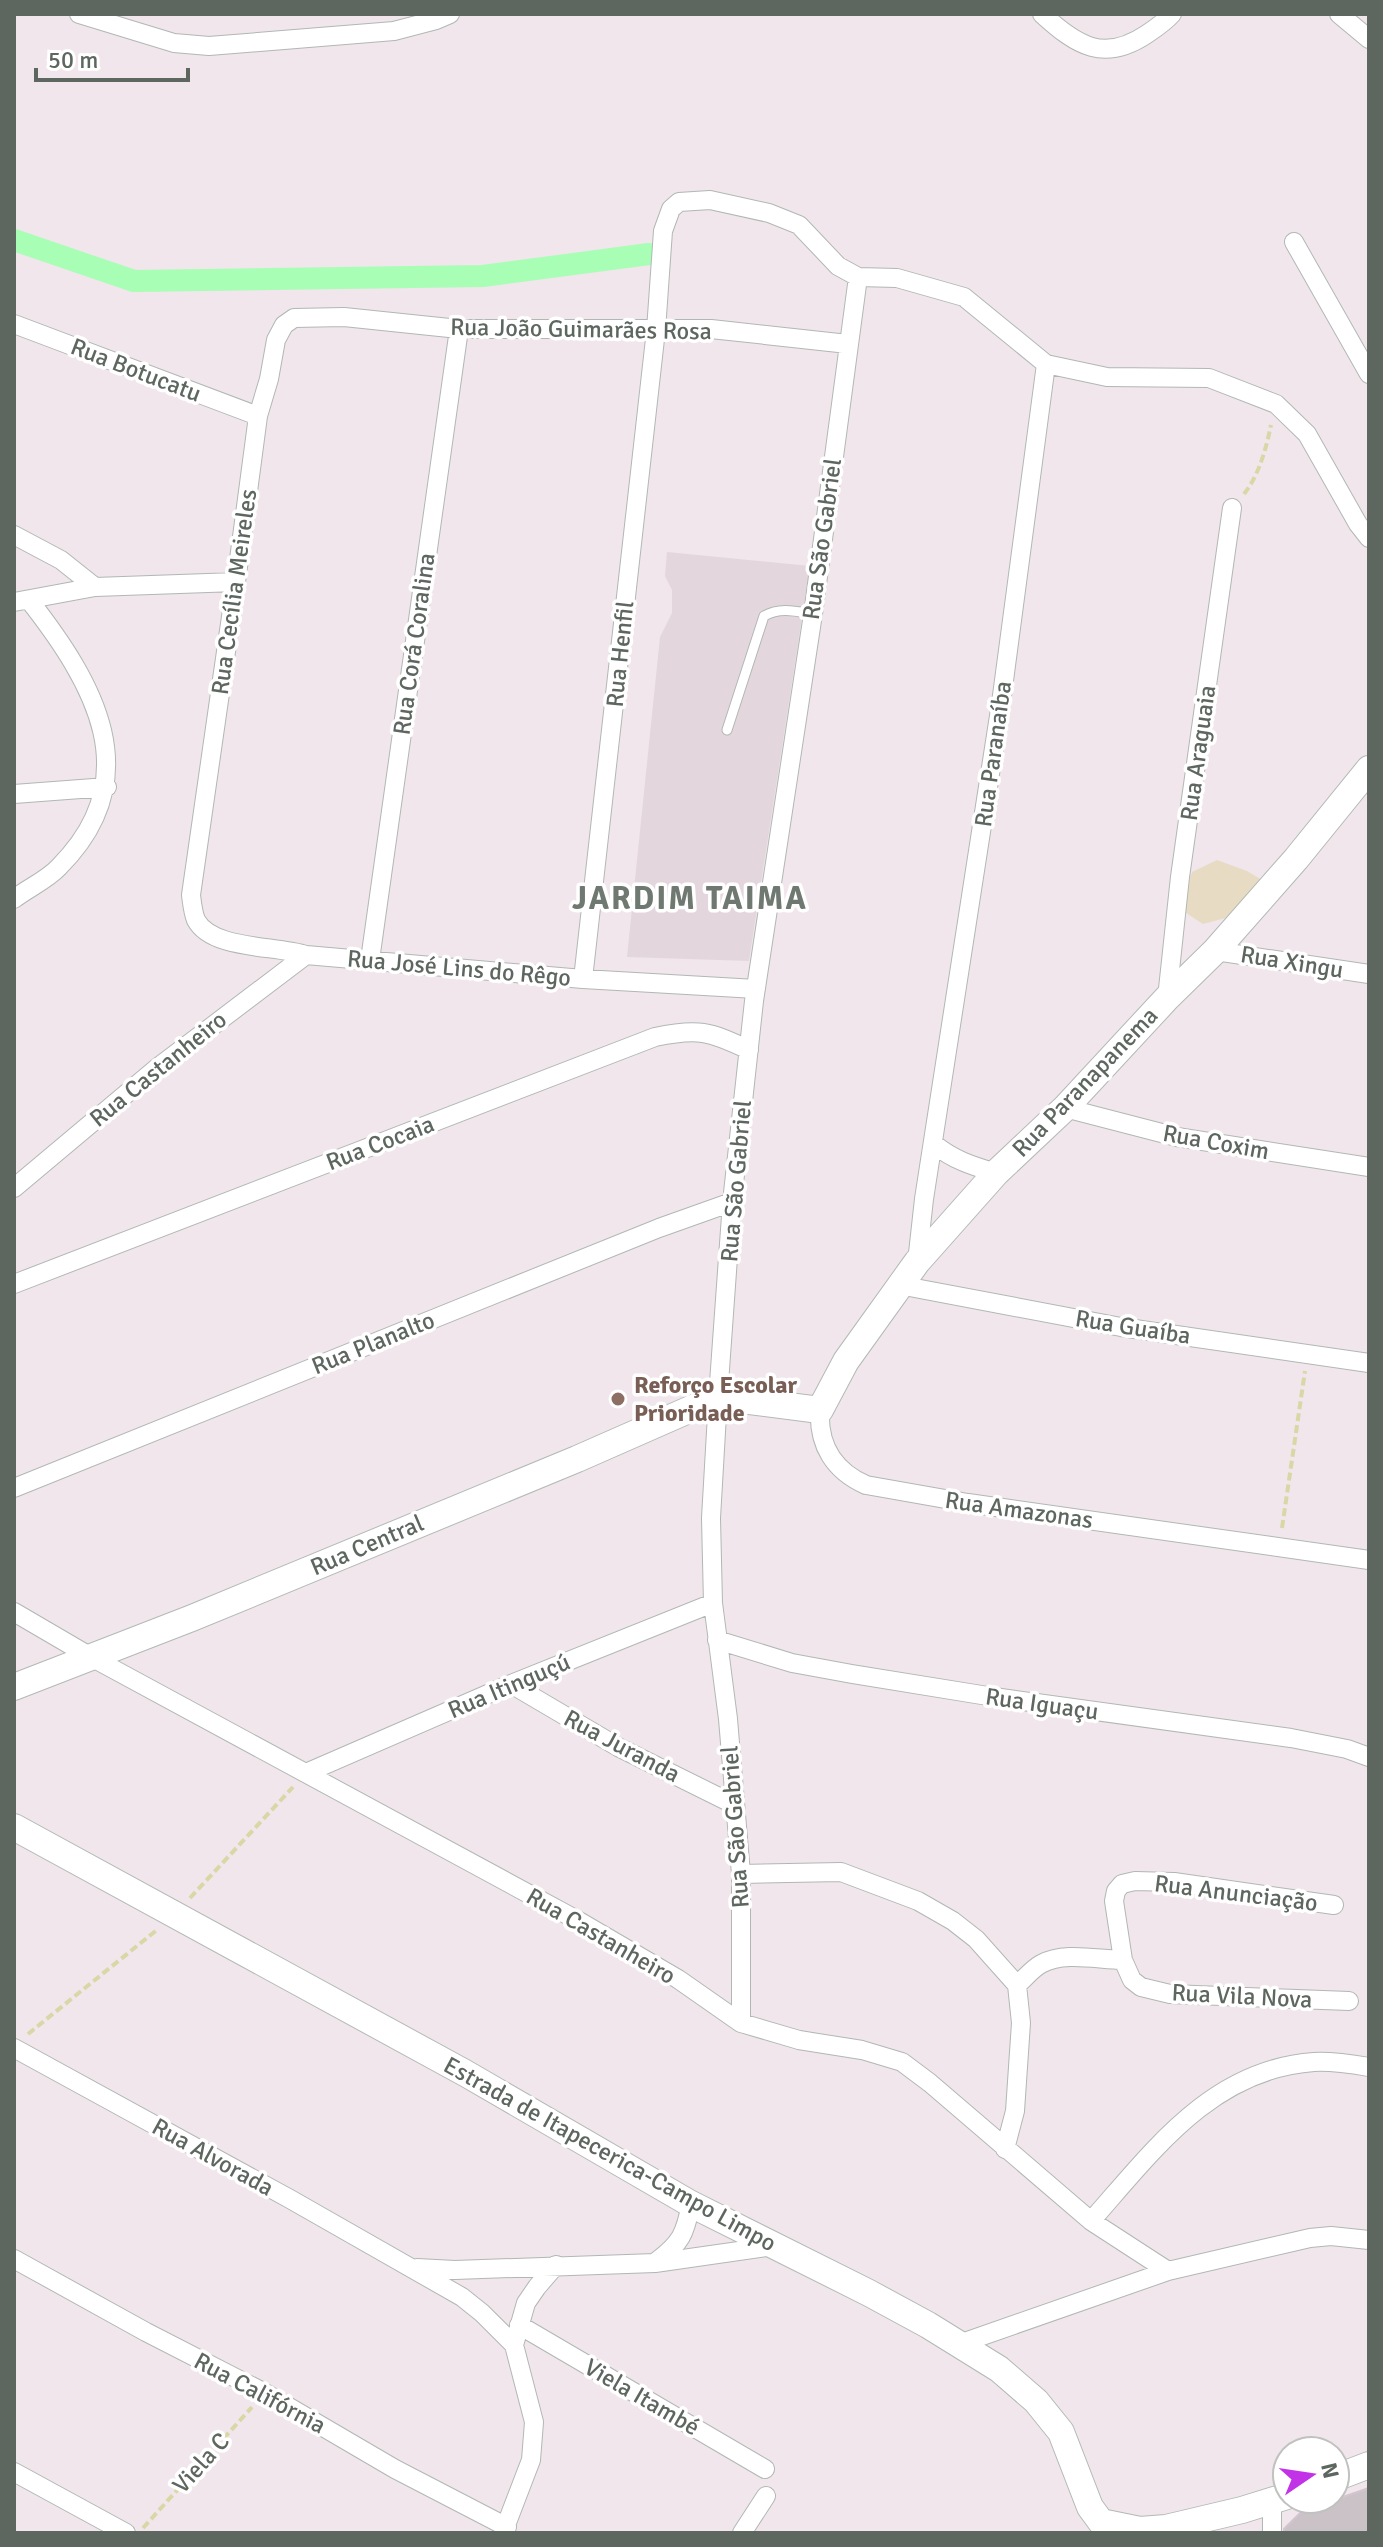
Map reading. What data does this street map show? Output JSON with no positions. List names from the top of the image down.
{
  "streets": {
    "street": [
      "Rua João Guimarães Rosa",
      "Rua Botucatu",
      "Rua São Gabriel",
      "Rua Cecília Meireles",
      "Rua Corá Coralina",
      "Rua Henfil",
      "Rua Araguaia",
      "Rua Paranaíba",
      "Rua Xingu",
      "Rua José Lins do Rêgo",
      "Rua Castanheiro",
      "Rua Paranapanema",
      "Rua Coxim",
      "Rua Cocaia",
      "Rua Guaíba",
      "Rua Planalto",
      "Rua Amazonas",
      "Rua Central",
      "Rua Itinguçú",
      "Rua Iguaçu",
      "Rua Juranda",
      "Rua Anunciação",
      "Rua Vila Nova",
      "Estrada de Itapecerica-Campo Limpo",
      "Rua Alvorada",
      "Rua Califórnia",
      "Viela Itambé"
    ],
    "path": ["Viela C"]
  },
  "crossings": [
    ["Rua João Guimarães Rosa", "Rua São Gabriel"],
    ["Rua João Guimarães Rosa", "Rua Cecília Meireles"],
    ["Rua João Guimarães Rosa", "Rua Corá Coralina"],
    ["Rua João Guimarães Rosa", "Rua Henfil"],
    ["Rua Botucatu", "Rua Cecília Meireles"],
    ["Rua São Gabriel", "Rua Henfil"],
    ["Rua São Gabriel", "Rua José Lins do Rêgo"],
    ["Rua São Gabriel", "Rua Castanheiro"],
    ["Rua São Gabriel", "Rua Cocaia"],
    ["Rua São Gabriel", "Rua Planalto"],
    ["Rua São Gabriel", "Rua Central"],
    ["Rua São Gabriel", "Rua Itinguçú"],
    ["Rua São Gabriel", "Rua Iguaçu"],
    ["Rua São Gabriel", "Rua Juranda"],
    ["Rua Cecília Meireles", "Rua José Lins do Rêgo"],
    ["Rua Corá Coralina", "Rua José Lins do Rêgo"],
    ["Rua Henfil", "Rua José Lins do Rêgo"],
    ["Rua Araguaia", "Rua Paranapanema"],
    ["Rua Paranaíba", "Rua Paranapanema"],
    ["Rua Xingu", "Rua Paranapanema"],
    ["Rua José Lins do Rêgo", "Rua Castanheiro"],
    ["Rua Castanheiro", "Rua Central"],
    ["Rua Castanheiro", "Rua Itinguçú"],
    ["Rua Paranapanema", "Rua Coxim"],
    ["Rua Paranapanema", "Rua Guaíba"],
    ["Rua Paranapanema", "Rua Amazonas"],
    ["Rua Itinguçú", "Rua Juranda"],
    ["Rua Anunciação", "Rua Vila Nova"],
    ["Estrada de Itapecerica-Campo Limpo", "Rua Alvorada"],
    ["Rua Califórnia", "Viela C"]
  ],
  "districts": ["JARDIM TAIMA"],
  "places": ["Reforço Escolar Prioridade"],
  "scale_bar": "50 m",
  "north": "right"
}
